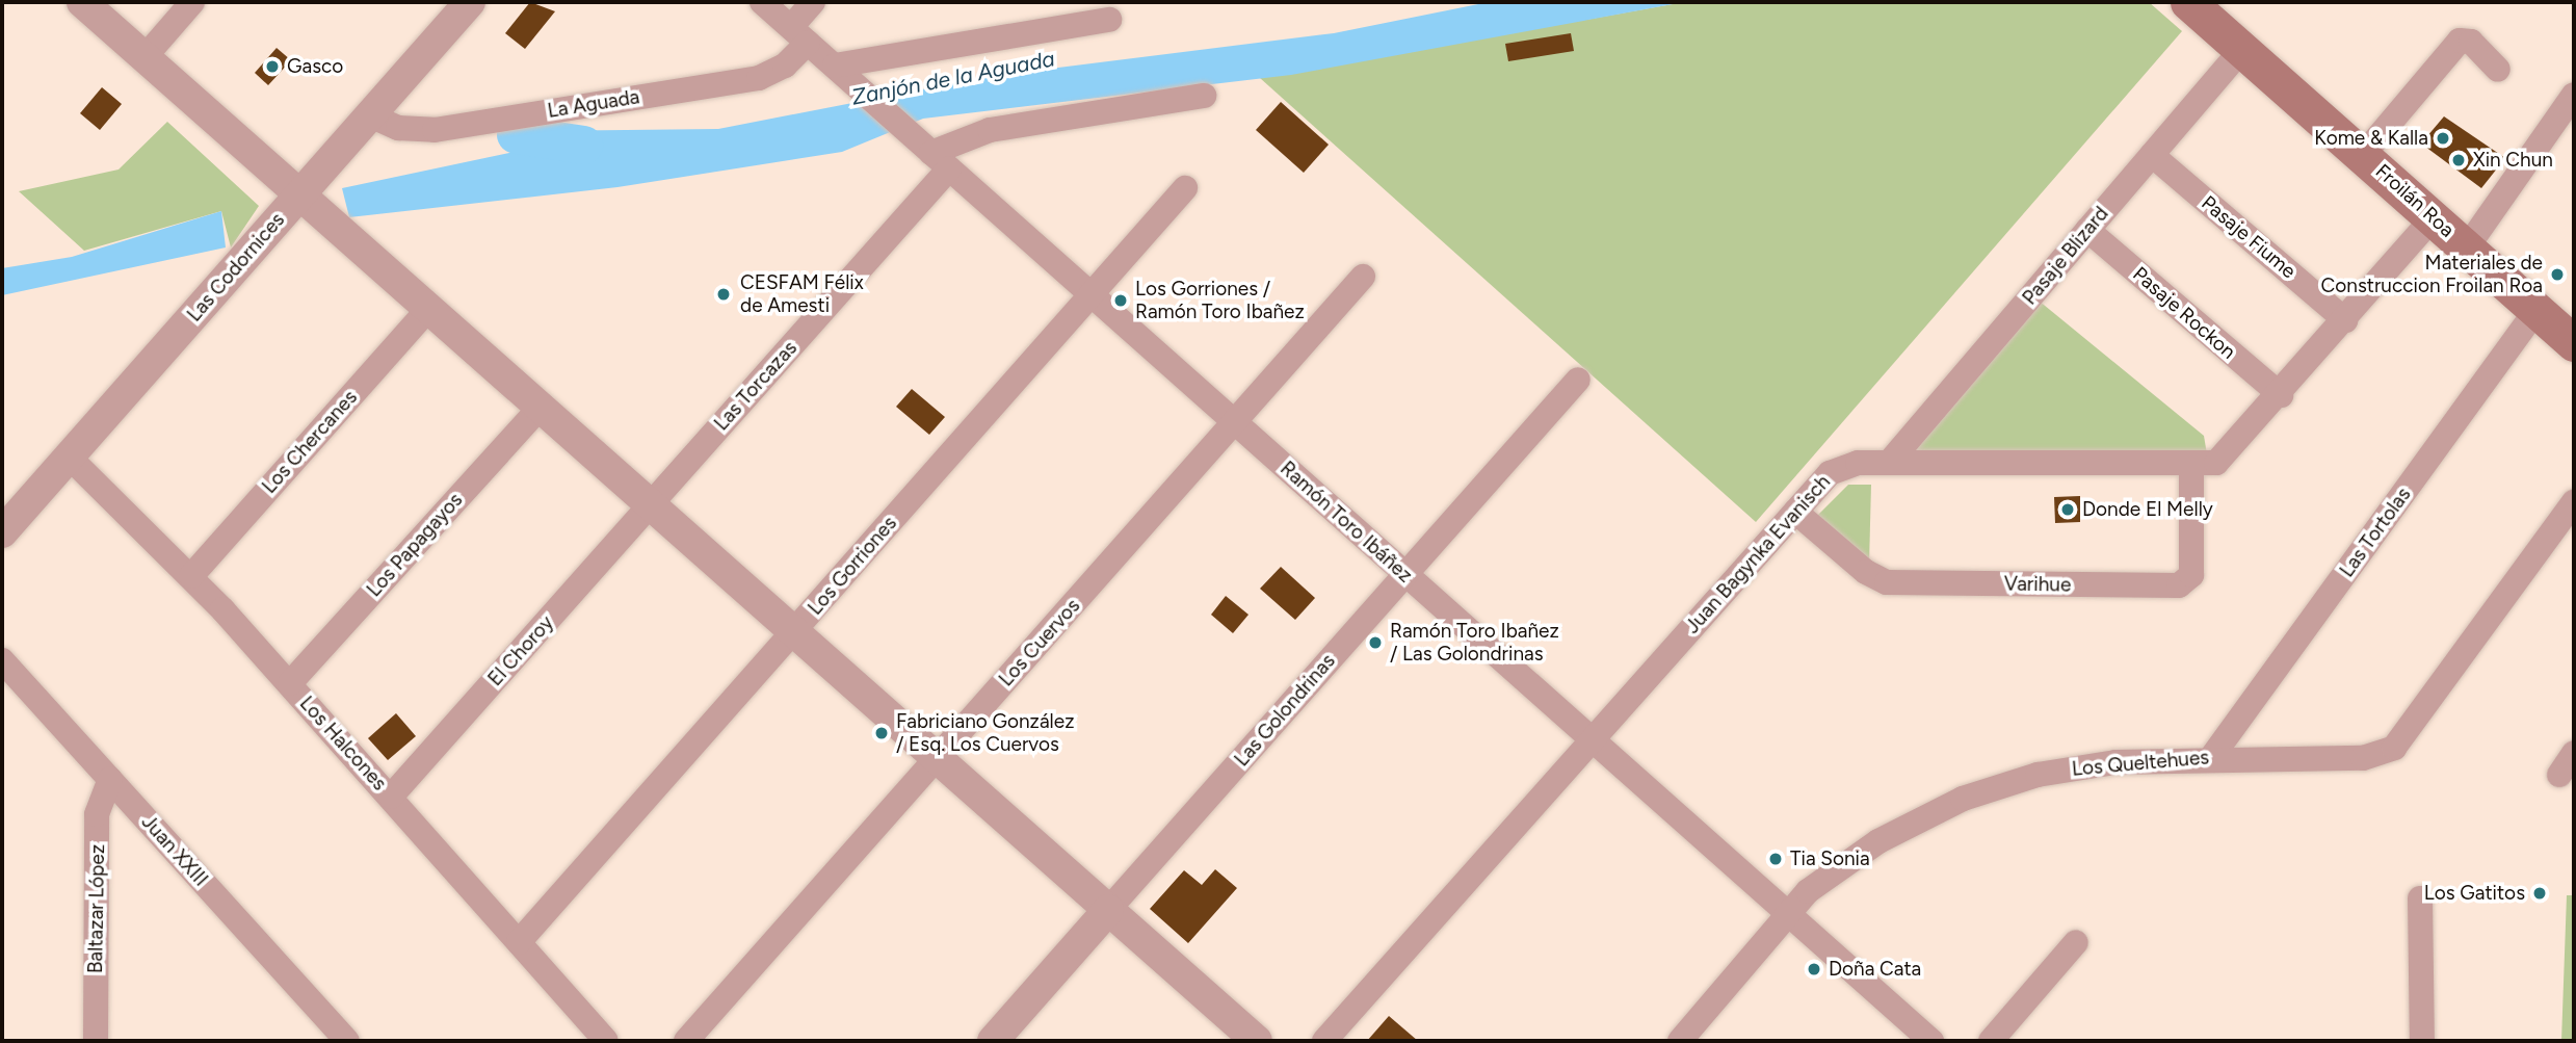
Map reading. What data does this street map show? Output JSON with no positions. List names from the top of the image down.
{
  "streets": {
    "main road": ["Froilán Roa"],
    "street": [
      "La Aguada",
      "Pasaje Fiume",
      "Pasaje Blizard",
      "Las Codornices",
      "Pasaje Rockon",
      "Las Torcazas",
      "Los Chercanes",
      "Ramón Toro Ibáñez",
      "Las Tortolas",
      "Los Papagayos",
      "Juan Bagynka Evanisch",
      "Los Gorriones",
      "Varihue",
      "Los Cuervos",
      "El Choroy",
      "Las Golondrinas",
      "Los Halcones",
      "Los Queltehues",
      "Juan XXIII",
      "Baltazar López"
    ]
  },
  "crossings": [
    ["La Aguada", "Las Codornices"],
    ["La Aguada", "Ramón Toro Ibáñez"],
    ["Froilán Roa", "Pasaje Blizard"],
    ["Froilán Roa", "Las Tortolas"],
    ["Froilán Roa", "Juan Bagynka Evanisch"],
    ["Pasaje Fiume", "Pasaje Blizard"],
    ["Pasaje Fiume", "Juan Bagynka Evanisch"],
    ["Pasaje Blizard", "Pasaje Rockon"],
    ["Pasaje Blizard", "Juan Bagynka Evanisch"],
    ["Las Codornices", "Los Halcones"],
    ["Pasaje Rockon", "Juan Bagynka Evanisch"],
    ["Las Torcazas", "Ramón Toro Ibáñez"],
    ["Las Torcazas", "El Choroy"],
    ["Los Chercanes", "Los Halcones"],
    ["Ramón Toro Ibáñez", "Juan Bagynka Evanisch"],
    ["Ramón Toro Ibáñez", "Los Gorriones"],
    ["Ramón Toro Ibáñez", "Los Cuervos"],
    ["Ramón Toro Ibáñez", "Las Golondrinas"],
    ["Ramón Toro Ibáñez", "Los Queltehues"],
    ["Las Tortolas", "Los Queltehues"],
    ["Los Papagayos", "Los Halcones"],
    ["Juan Bagynka Evanisch", "Varihue"],
    ["Los Gorriones", "Los Halcones"],
    ["El Choroy", "Los Halcones"],
    ["Juan XXIII", "Baltazar López"]
  ],
  "water": ["Zanjón de la Aguada"],
  "places": [
    "Gasco",
    "Kome & Kalla",
    "Xin Chun",
    "Materiales de Construccion Froilan Roa",
    "CESFAM Félix de Amesti",
    "Los Gorriones / Ramón Toro Ibañez",
    "Donde El Melly",
    "Ramón Toro Ibañez / Las Golondrinas",
    "Fabriciano González / Esq. Los Cuervos",
    "Tia Sonia",
    "Los Gatitos",
    "Doña Cata"
  ]
}
